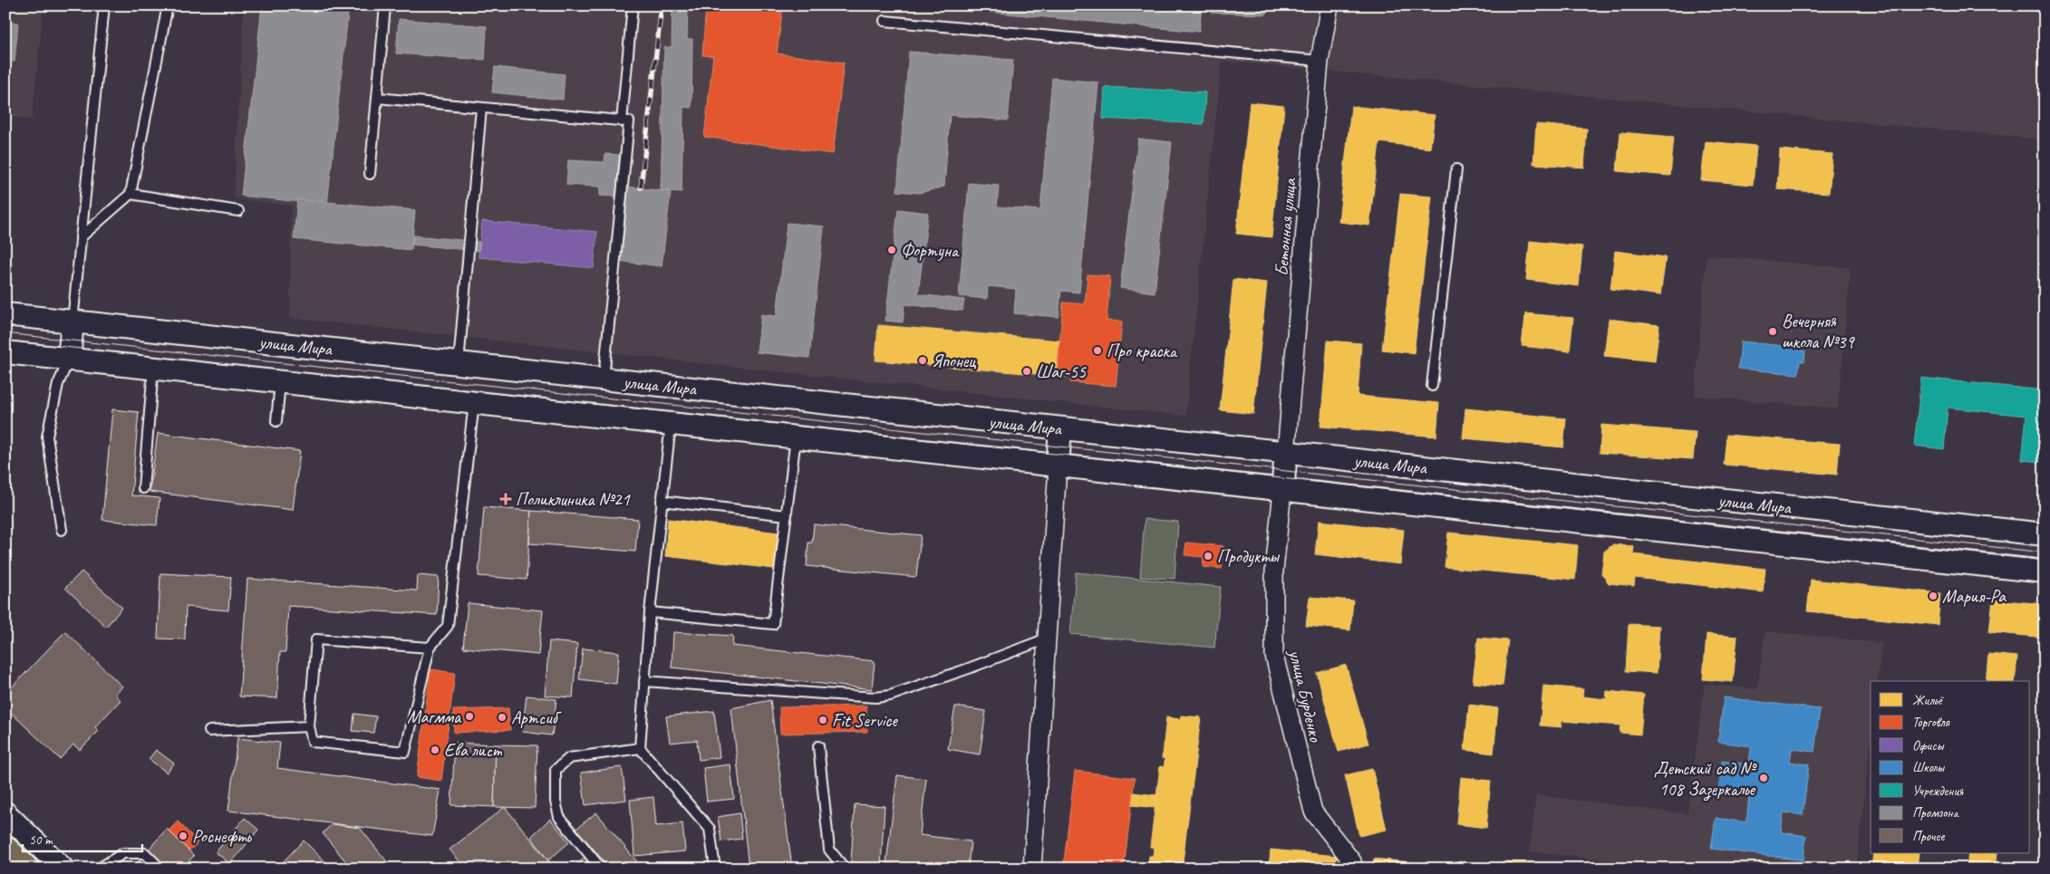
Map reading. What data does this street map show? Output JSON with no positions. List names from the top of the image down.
{
  "streets": {
    "street": ["Бетонная улица", "улица Мира", "улица Бурденко"]
  },
  "crossings": [
    ["Бетонная улица", "улица Мира"],
    ["улица Мира", "улица Бурденко"]
  ],
  "places": {
    "other": [
      "Фортуна",
      "Вечерняя школа №39",
      "Про краска",
      "Японец",
      "Шаг-55",
      "Продукты",
      "Мария-Ра",
      "Магмма",
      "Артсиб",
      "Fit Service",
      "Ева лист",
      "Детский сад № 108 Зазеркалье",
      "Роснефть"
    ],
    "health": ["Поликлиника №21"]
  },
  "legend": [
    "Жильё",
    "Торговля",
    "Офисы",
    "Школы",
    "Учреждения",
    "Промзона",
    "Прочее"
  ],
  "scale_bar": "50 m"
}
